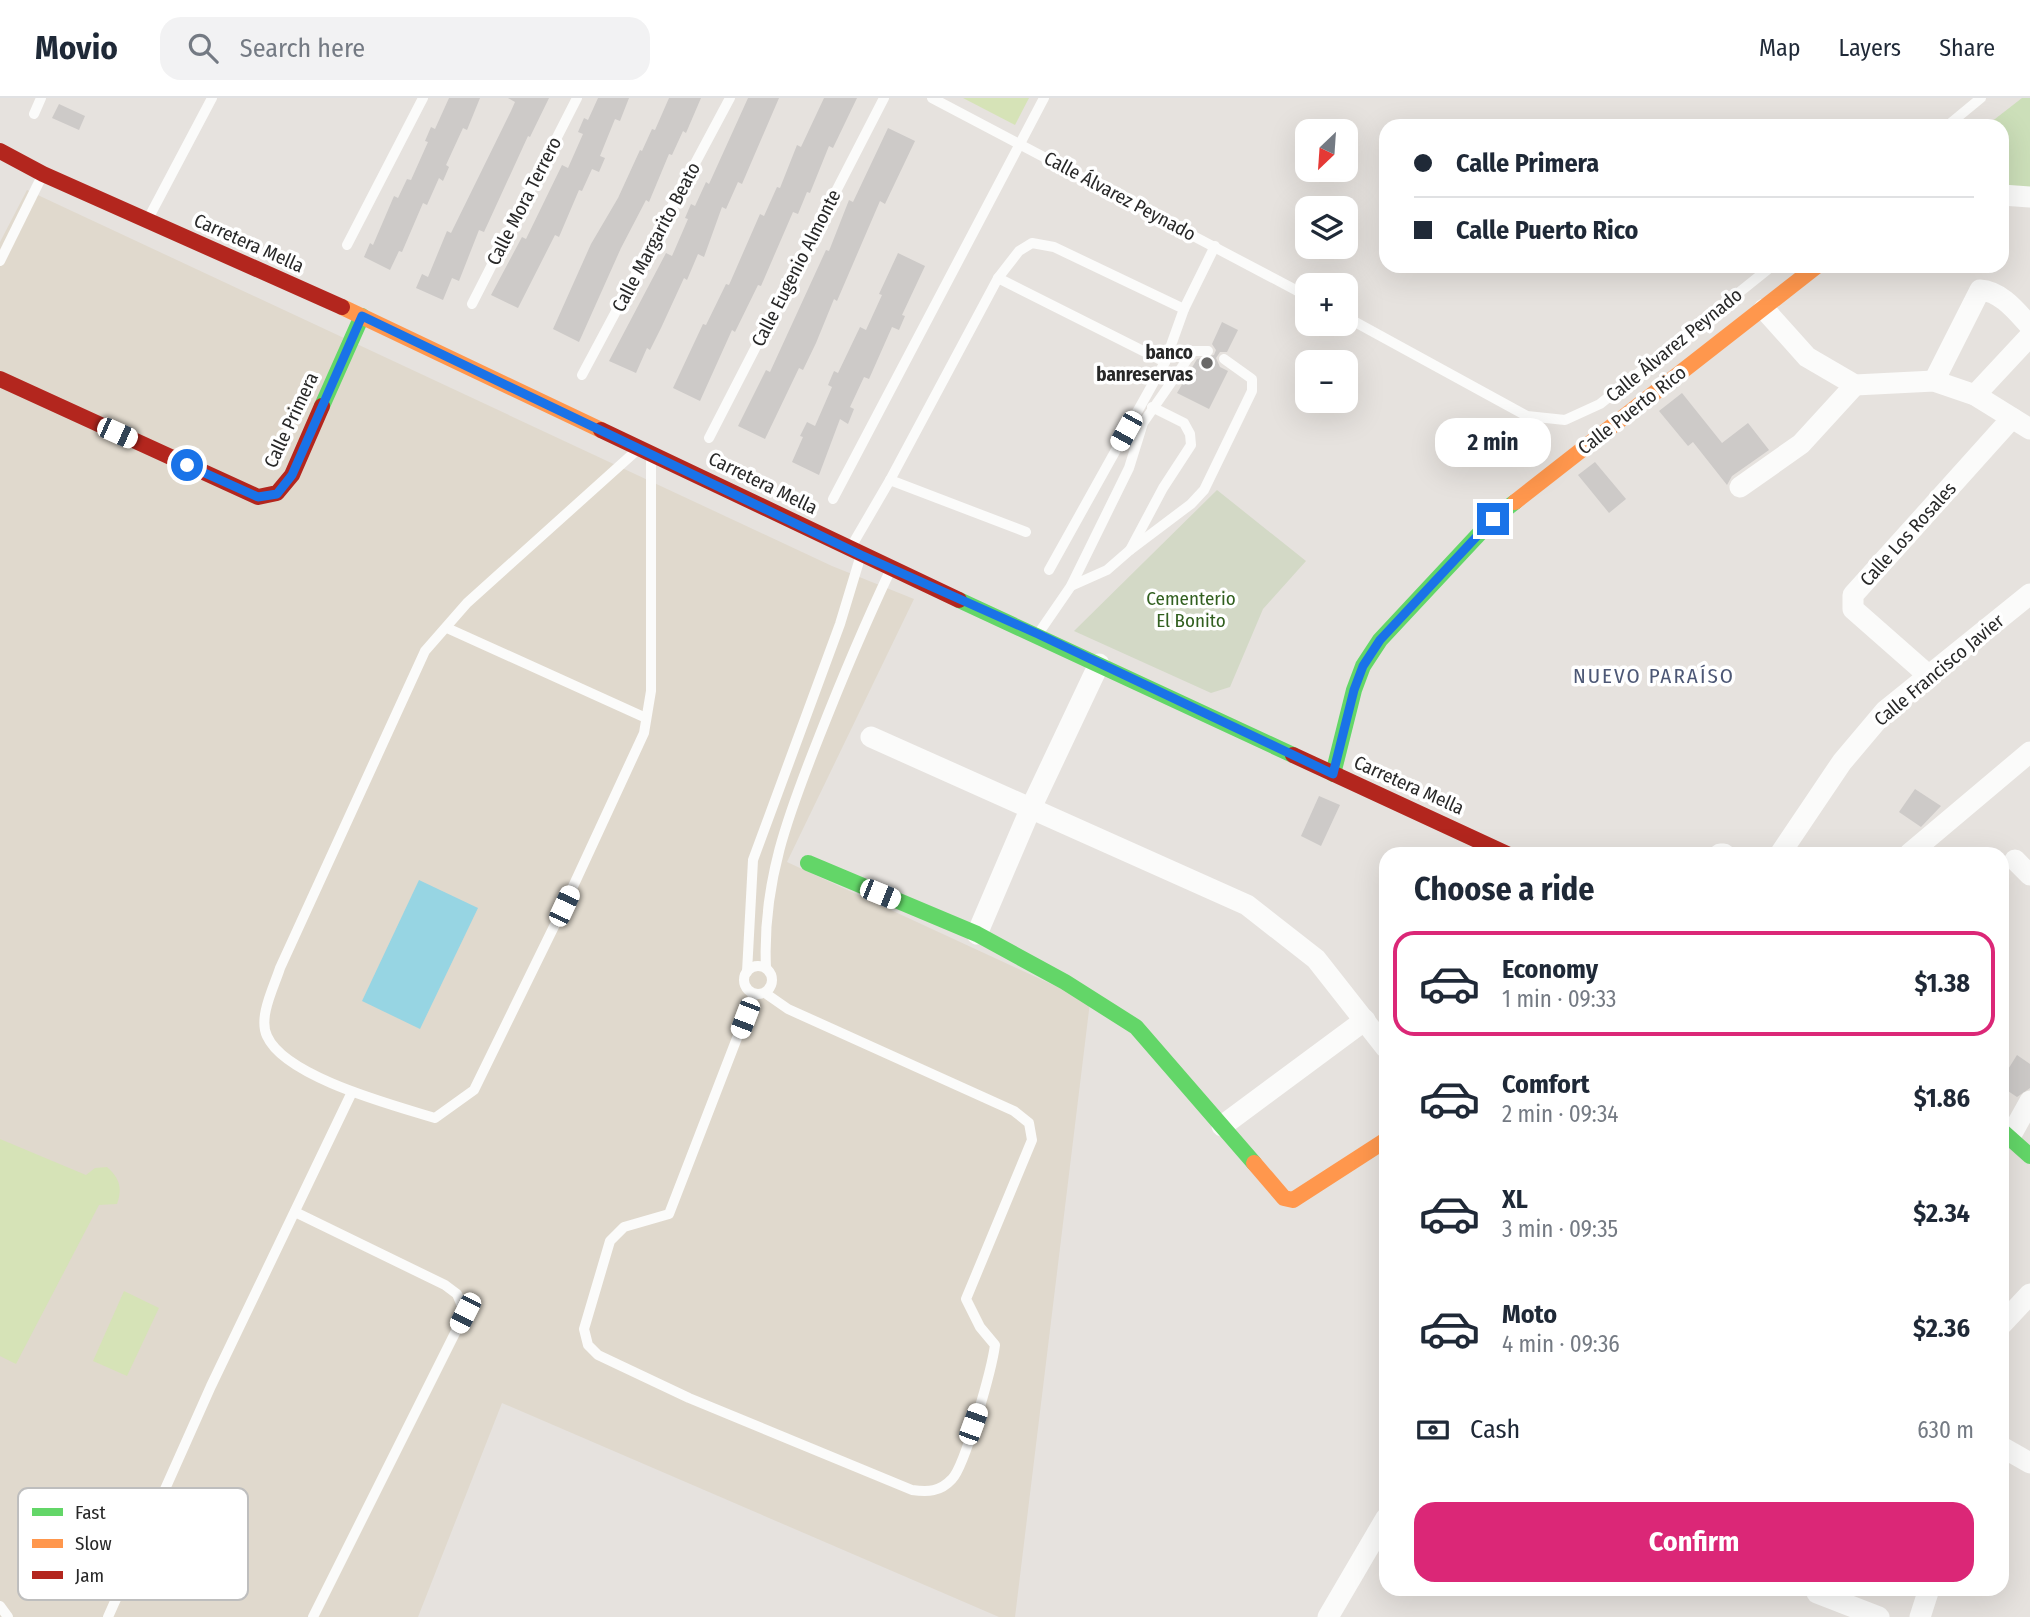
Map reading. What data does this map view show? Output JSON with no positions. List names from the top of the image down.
{
  "streets": {
    "street": [
      "Carretera Mella",
      "Calle Puerto Rico",
      "Calle Primera",
      "Calle Los Rosales",
      "Calle Francisco Javier"
    ],
    "lane": [
      "Calle Álvarez Peynado",
      "Calle Mora Terrero",
      "Calle Margarito Beato",
      "Calle Eugenio Almonte"
    ]
  },
  "crossings": [
    ["Carretera Mella", "Calle Puerto Rico"],
    ["Carretera Mella", "Calle Primera"],
    ["Calle Los Rosales", "Calle Francisco Javier"]
  ],
  "districts": ["NUEVO PARAÍSO"],
  "parks": ["Cementerio El Bonito"],
  "places": ["banco banreservas"],
  "legend": ["Fast", "Slow", "Jam"],
  "north": "bottom left",
  "page": {
    "header": "Movio",
    "search": "Search here",
    "nav": ["Map", "Layers", "Share"],
    "map_buttons": ["+", "−"],
    "banner": ["Calle Primera", "Calle Puerto Rico"],
    "bubble": "2 min",
    "heading": "Choose a ride",
    "list": [
      {
        "name": "Economy",
        "note": "1 min · 09:33",
        "value": "$1.38"
      },
      {
        "name": "Comfort",
        "note": "2 min · 09:34",
        "value": "$1.86"
      },
      {
        "name": "XL",
        "note": "3 min · 09:35",
        "value": "$2.34"
      },
      {
        "name": "Moto",
        "note": "4 min · 09:36",
        "value": "$2.36"
      }
    ],
    "pay": ["Cash", "630 m"],
    "buttons": "Confirm"
  }
}
